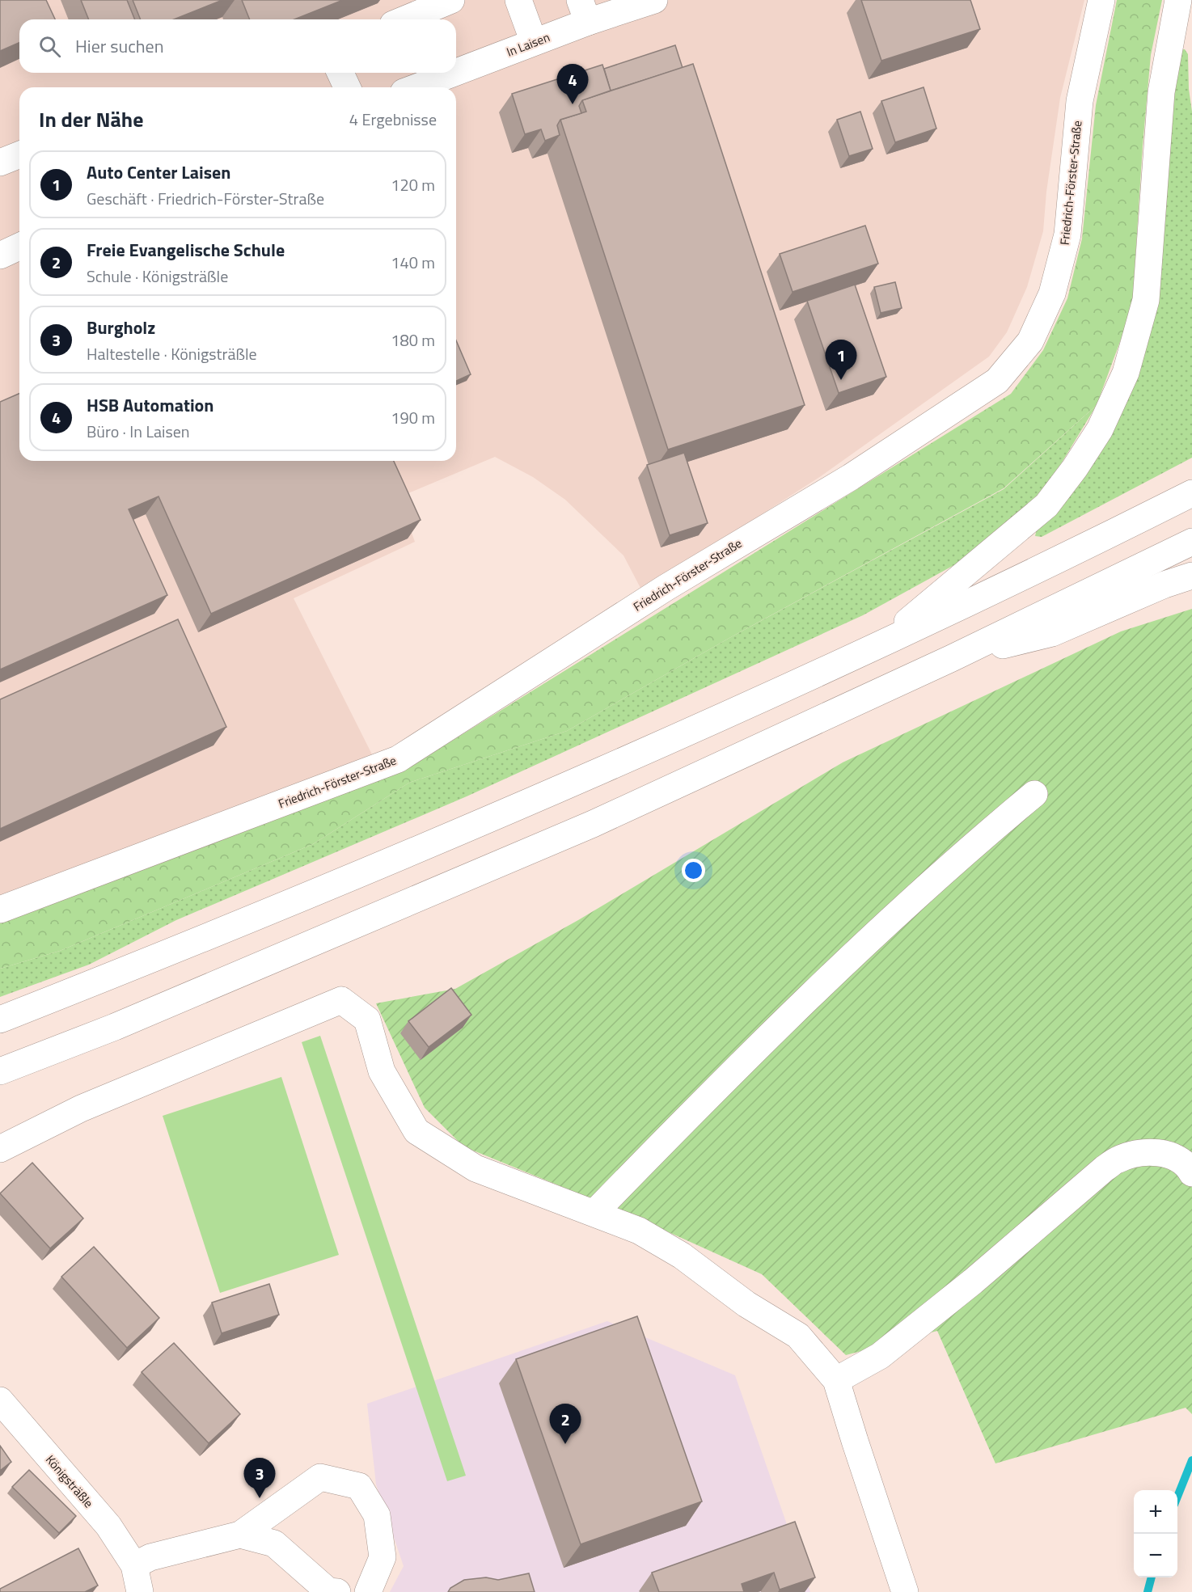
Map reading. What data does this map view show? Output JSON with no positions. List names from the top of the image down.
{
  "streets": {
    "main road": ["In Laisen", "Friedrich-Förster-Straße", "Königsträßle"]
  },
  "page": {
    "search": "Hier suchen",
    "pins": [
      "4",
      "1",
      "2",
      "3"
    ],
    "heading": ["In der Nähe", "4 Ergebnisse"],
    "list": [
      {
        "mark": "1",
        "name": "Auto Center Laisen",
        "note": "Geschäft · Friedrich-Förster-Straße",
        "value": "120 m"
      },
      {
        "mark": "2",
        "name": "Freie Evangelische Schule",
        "note": "Schule · Königsträßle",
        "value": "140 m"
      },
      {
        "mark": "3",
        "name": "Burgholz",
        "note": "Haltestelle · Königsträßle",
        "value": "180 m"
      },
      {
        "mark": "4",
        "name": "HSB Automation",
        "note": "Büro · In Laisen",
        "value": "190 m"
      }
    ],
    "map_buttons": ["+", "−"]
  }
}
